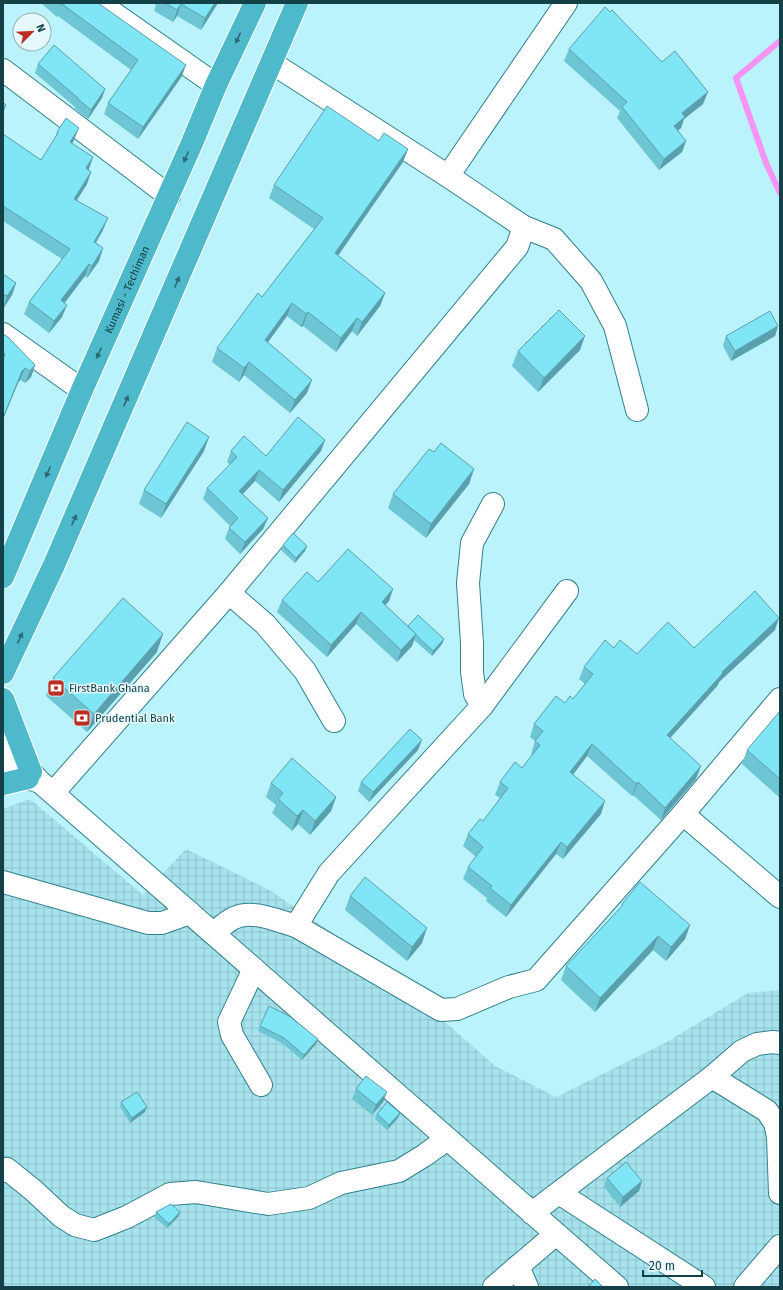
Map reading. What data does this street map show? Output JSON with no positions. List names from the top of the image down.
{
  "streets": {
    "highway": ["Kumasi - Techiman"]
  },
  "places": {
    "bank": ["FirstBank Ghana", "Prudential Bank"]
  },
  "scale_bar": "20 m",
  "north": "top right"
}
